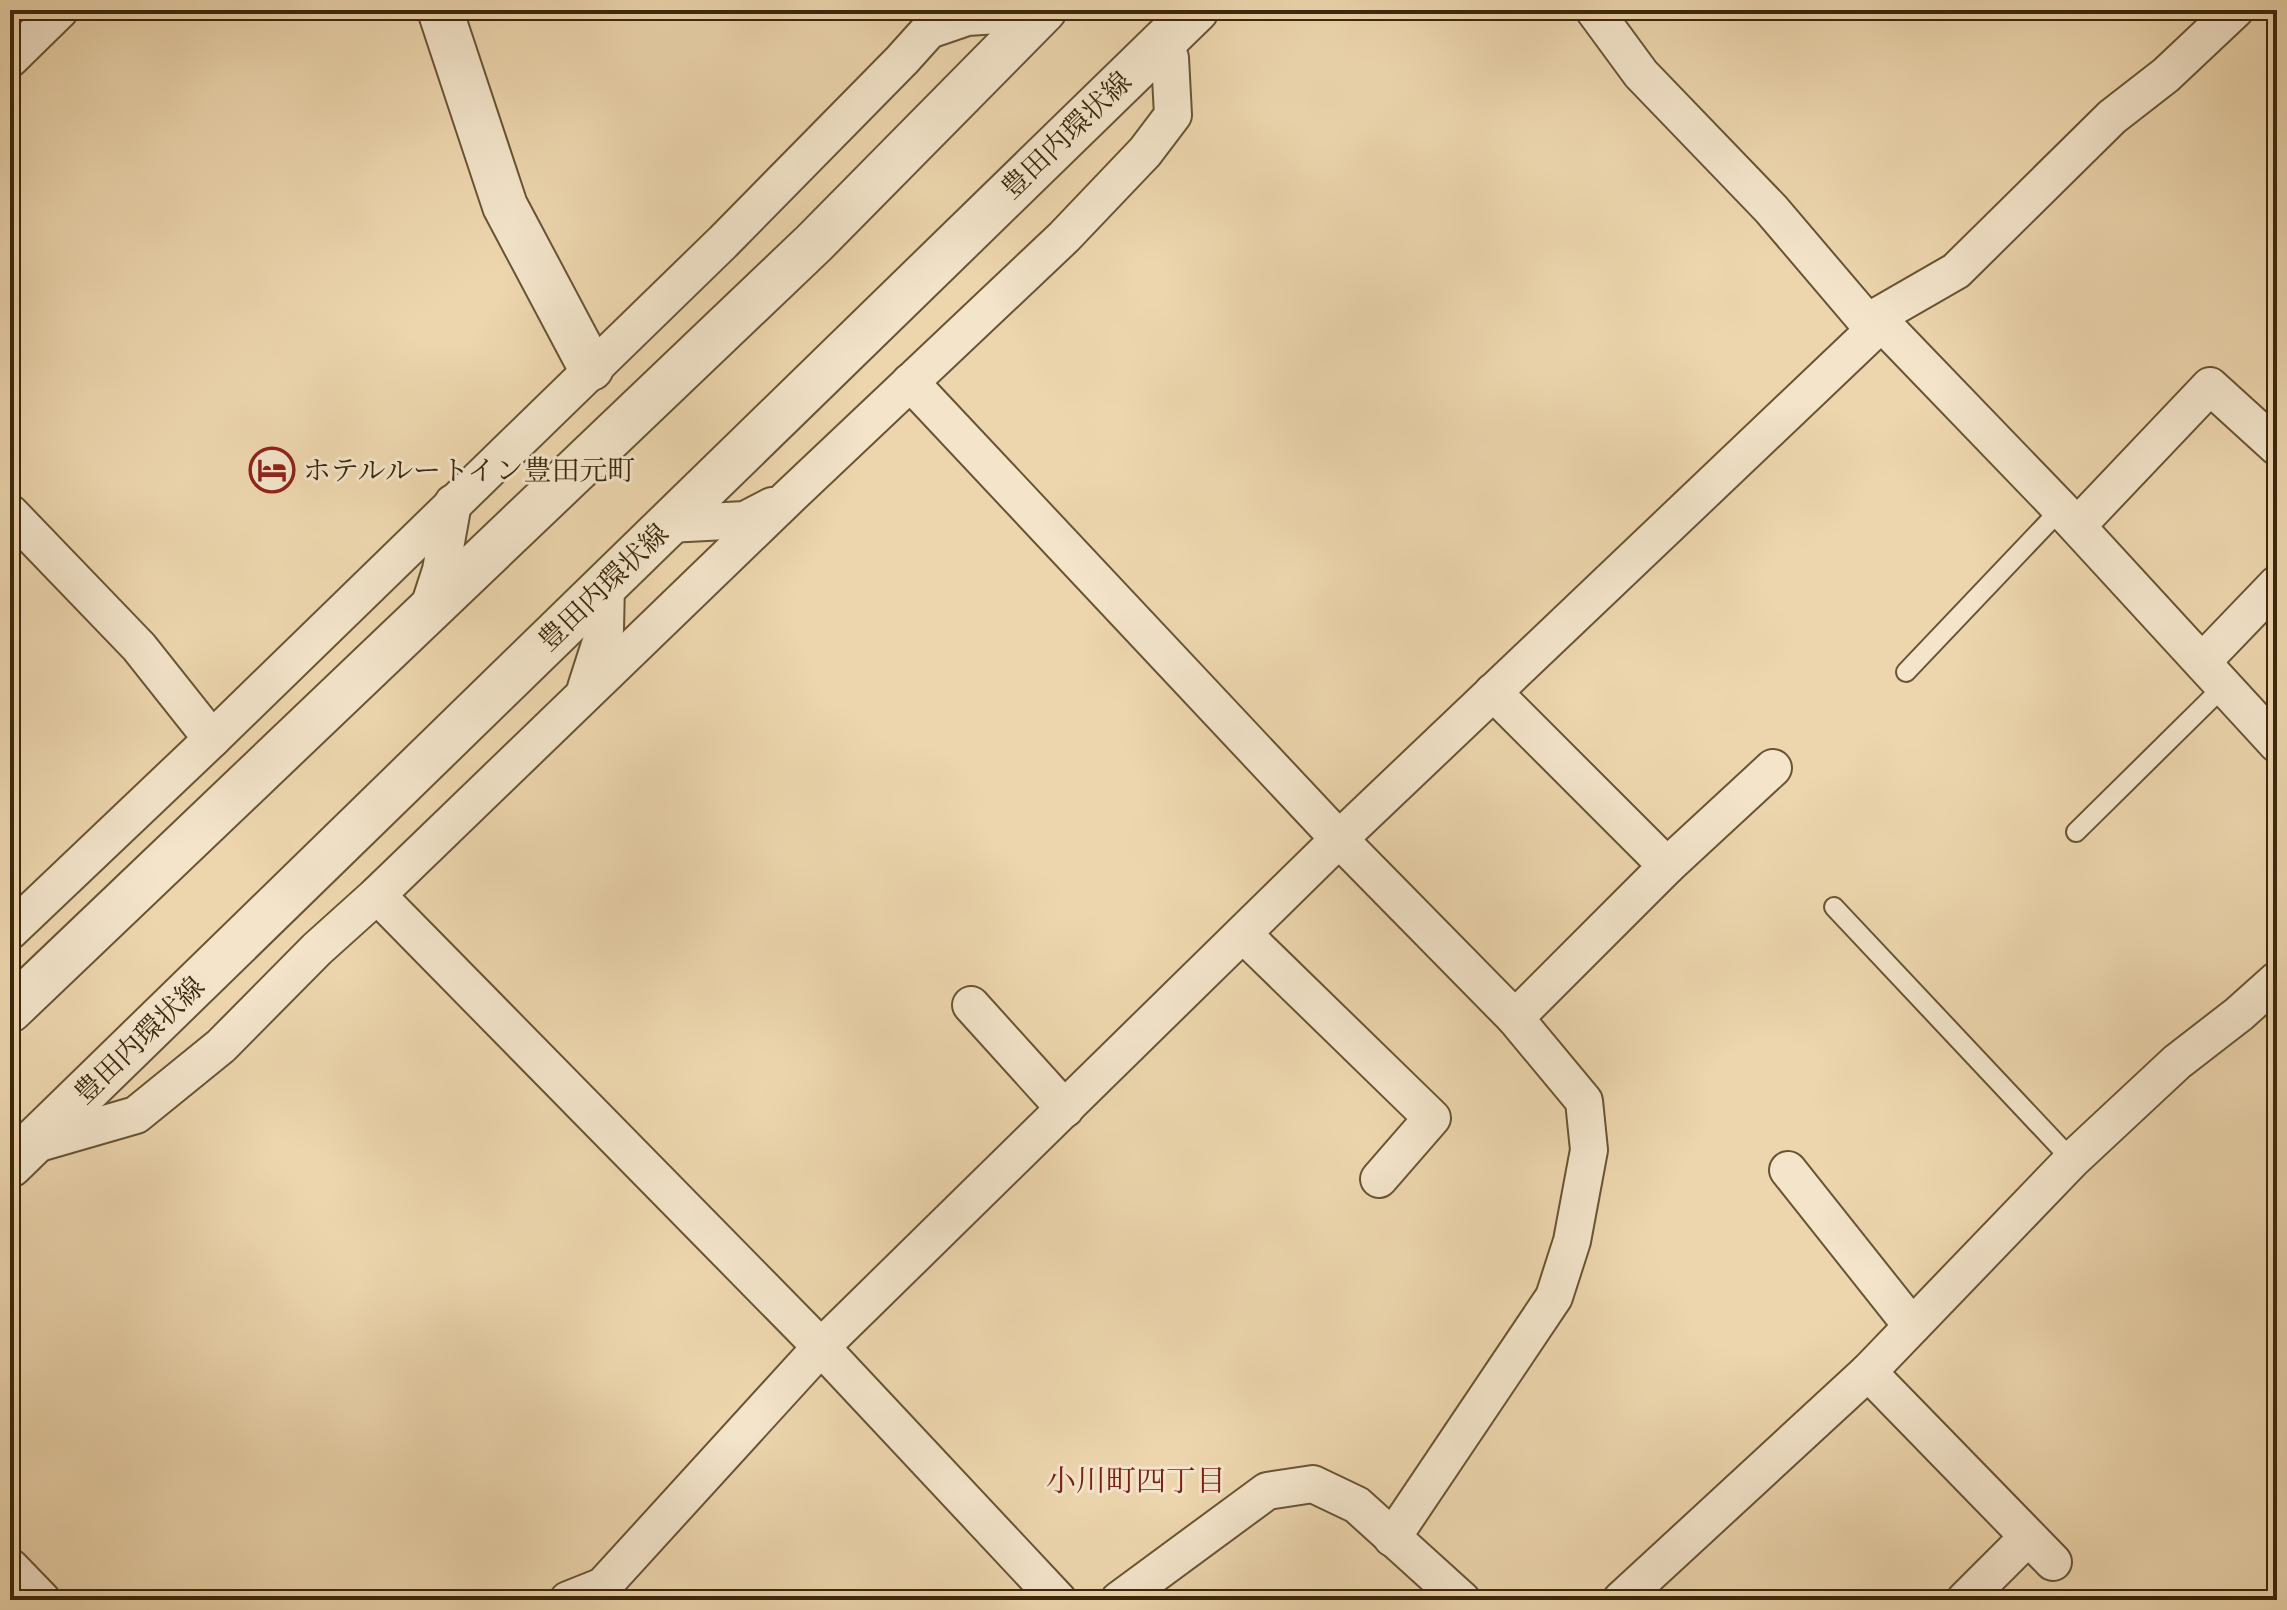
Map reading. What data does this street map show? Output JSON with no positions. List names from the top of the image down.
{
  "streets": {
    "street": ["豊田内環状線"]
  },
  "districts": ["小川町四丁目"],
  "places": {
    "hotel": ["ホテルルートイン豊田元町"]
  }
}
